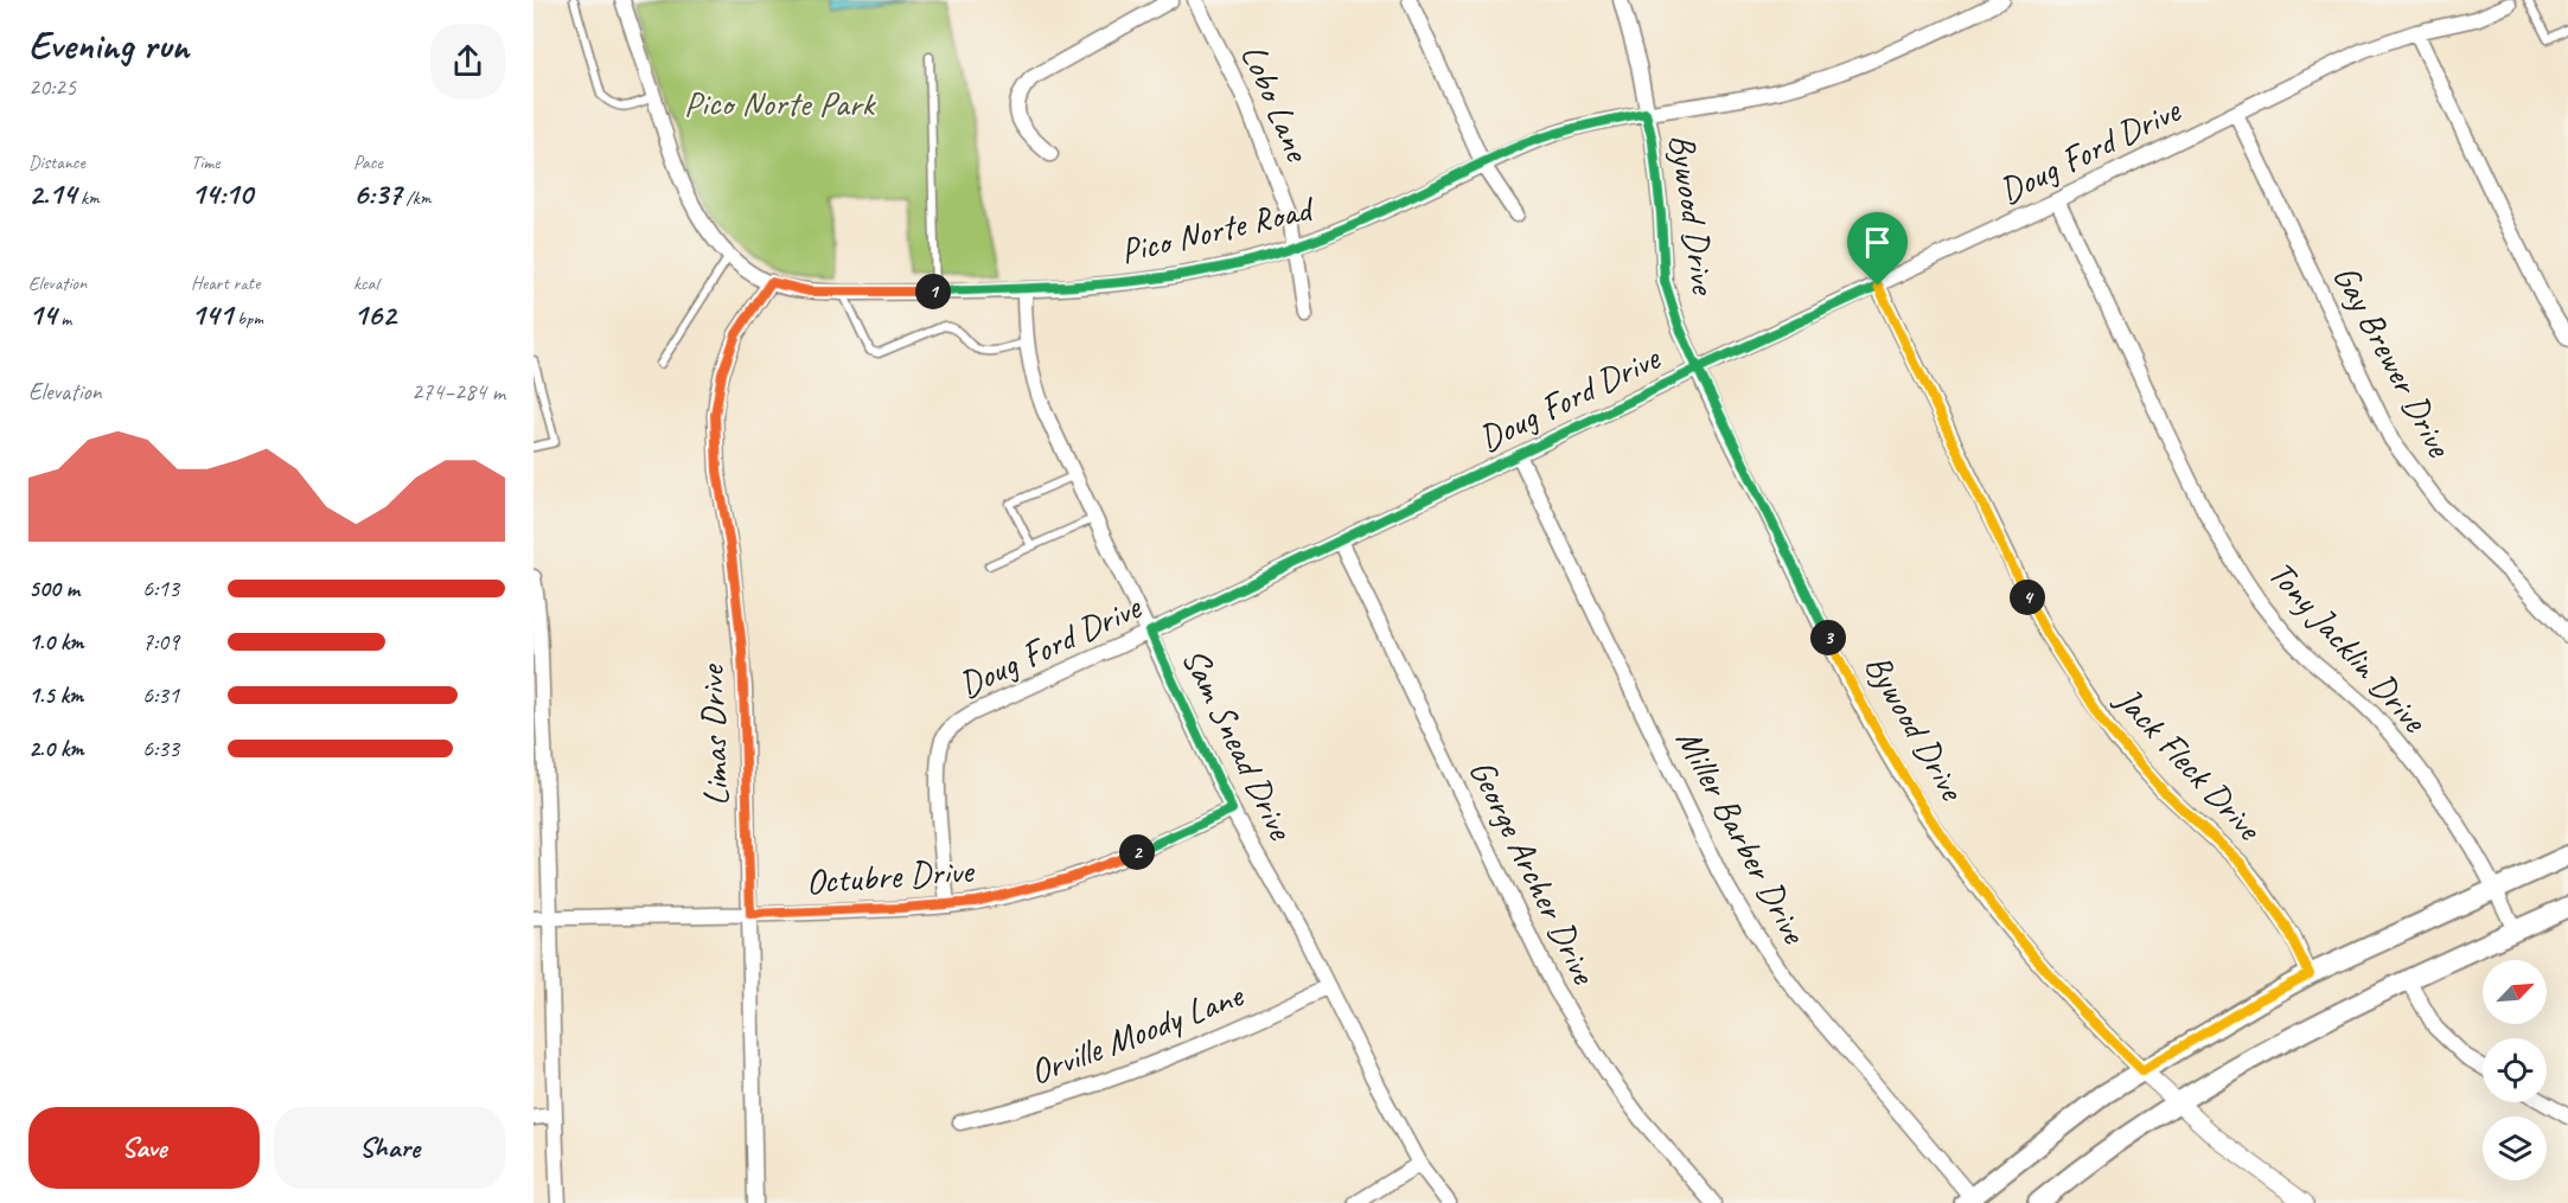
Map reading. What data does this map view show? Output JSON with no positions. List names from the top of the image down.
{
  "streets": {
    "street": [
      "Lobo Lane",
      "Doug Ford Drive",
      "Bywood Drive",
      "Pico Norte Road",
      "Gay Brewer Drive",
      "Tony Jacklin Drive",
      "Limas Drive",
      "Sam Snead Drive",
      "Jack Fleck Drive",
      "Miller Barber Drive",
      "George Archer Drive",
      "Octubre Drive",
      "Orville Moody Lane"
    ]
  },
  "crossings": [
    ["Lobo Lane", "Pico Norte Road"],
    ["Doug Ford Drive", "Bywood Drive"],
    ["Doug Ford Drive", "Gay Brewer Drive"],
    ["Doug Ford Drive", "Tony Jacklin Drive"],
    ["Doug Ford Drive", "Sam Snead Drive"],
    ["Doug Ford Drive", "Jack Fleck Drive"],
    ["Doug Ford Drive", "Miller Barber Drive"],
    ["Doug Ford Drive", "George Archer Drive"],
    ["Doug Ford Drive", "Octubre Drive"],
    ["Bywood Drive", "Pico Norte Road"],
    ["Pico Norte Road", "Limas Drive"],
    ["Pico Norte Road", "Sam Snead Drive"],
    ["Limas Drive", "Octubre Drive"],
    ["Sam Snead Drive", "Octubre Drive"],
    ["Sam Snead Drive", "Orville Moody Lane"]
  ],
  "parks": ["Pico Norte Park"],
  "north": "top right",
  "page": {
    "heading": ["Evening run", "20:25"],
    "stats": [
      ["Distance", "2.14 km"],
      ["Time", "14:10"],
      ["Pace", "6:37 /km"],
      ["Elevation", "14 m"],
      ["Heart rate", "141 bpm"],
      ["kcal", "162"]
    ],
    "pins": [
      "1",
      "4",
      "3",
      "2"
    ],
    "chart": ["Elevation", "274–284 m"],
    "list": [
      {
        "name": "500 m",
        "note": "6:13"
      },
      {
        "name": "1.0 km",
        "note": "7:09"
      },
      {
        "name": "1.5 km",
        "note": "6:31"
      },
      {
        "name": "2.0 km",
        "note": "6:33"
      }
    ],
    "buttons": ["Save", "Share"]
  }
}
